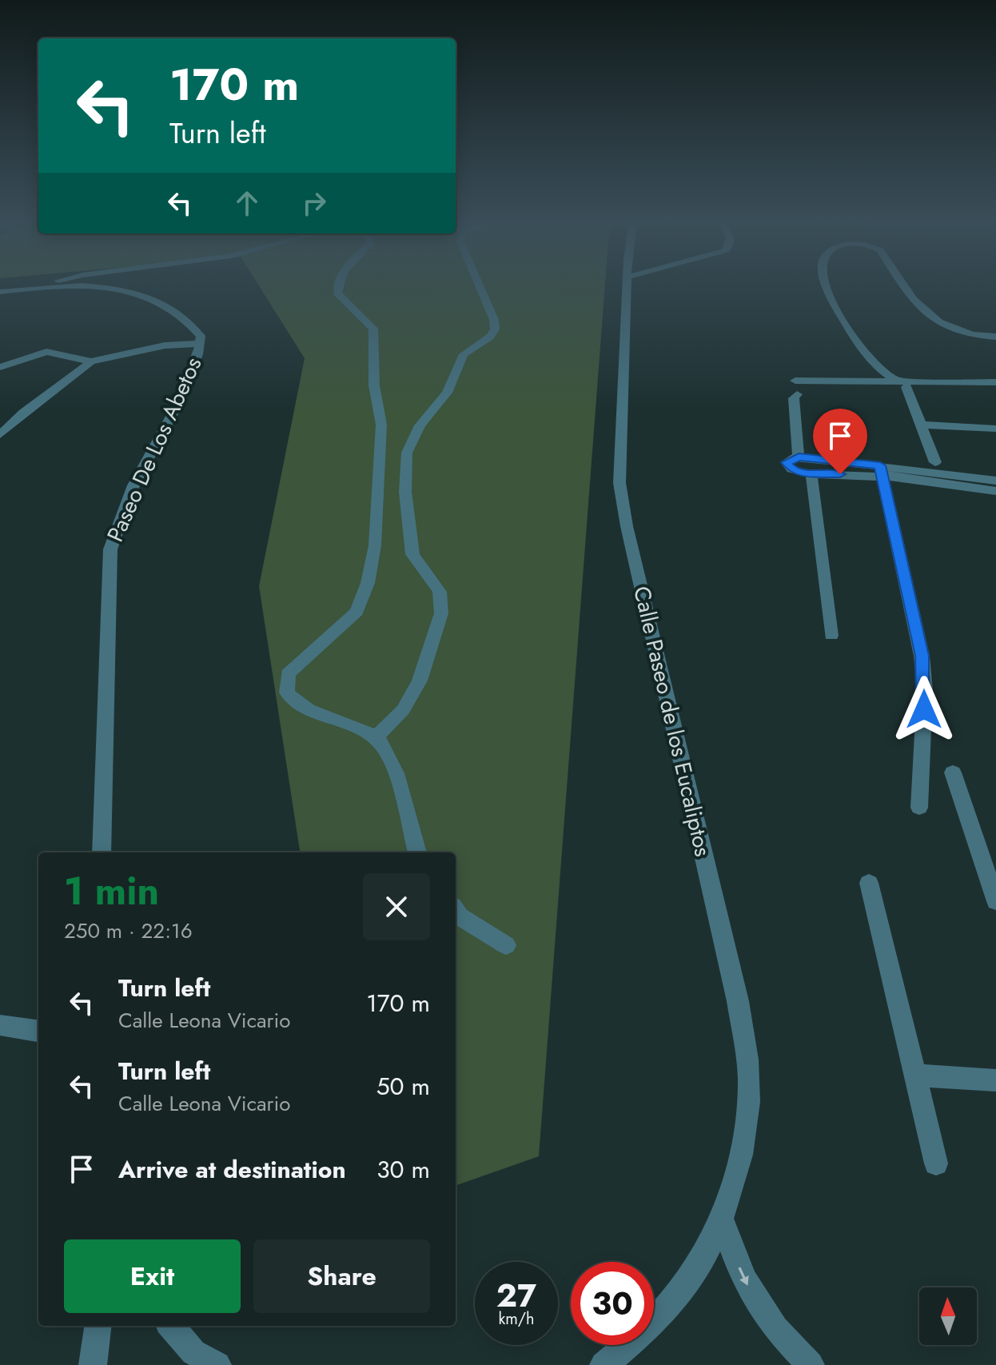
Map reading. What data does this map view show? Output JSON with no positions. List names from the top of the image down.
{
  "streets": {
    "street": ["Paseo De Los Abetos", "Calle Paseo de los Eucaliptos"]
  },
  "north": "top",
  "page": {
    "turn": ["170 m", "Turn left"],
    "heading": ["1 min", "250 m · 22:16"],
    "list": [
      {
        "name": "Turn left",
        "note": "Calle Leona Vicario",
        "value": "170 m"
      },
      {
        "name": "Turn left",
        "note": "Calle Leona Vicario",
        "value": "50 m"
      },
      {
        "name": "Arrive at destination",
        "value": "30 m"
      }
    ],
    "buttons": ["Exit", "Share"],
    "speed": "27 km/h",
    "limit": "30"
  }
}
